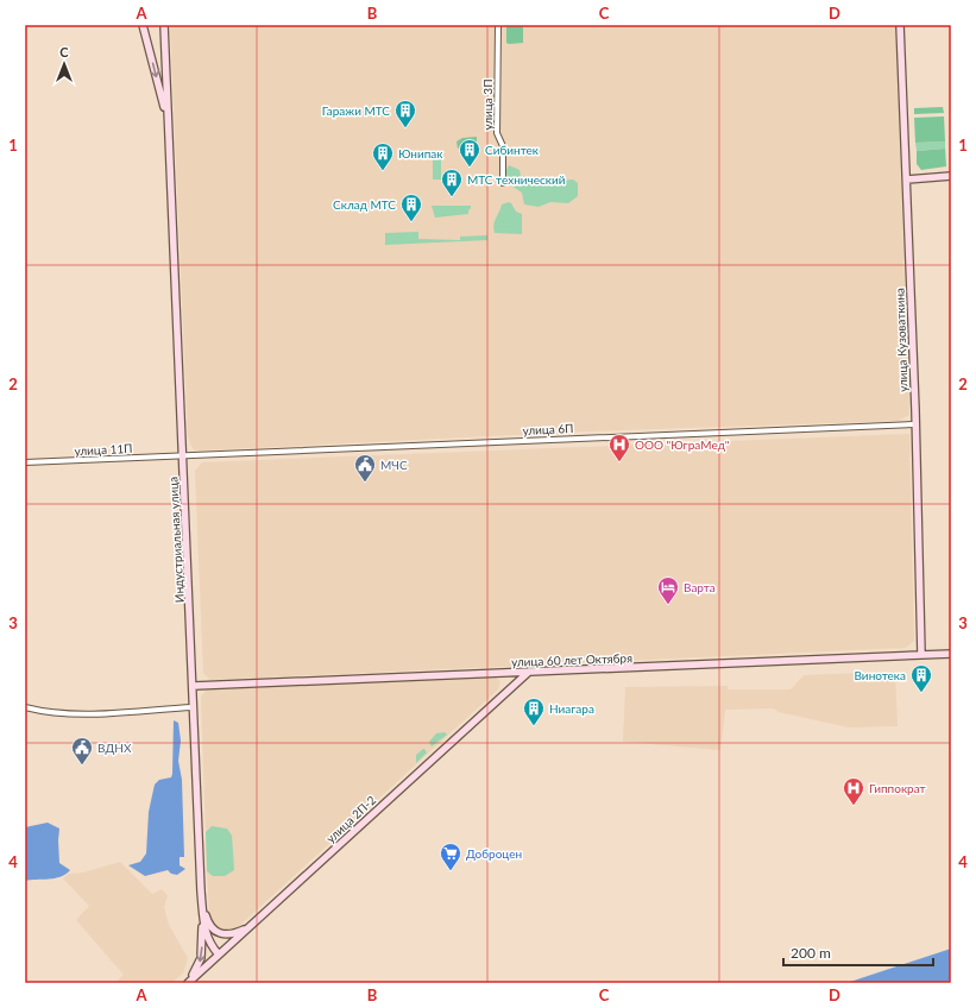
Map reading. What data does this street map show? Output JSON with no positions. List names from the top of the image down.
{
  "streets": {
    "main road": [
      "улица Кузоваткина",
      "Индустриальная улица",
      "улица 60 лет Октября",
      "улица 2П-2"
    ],
    "street": ["улица 3П", "улица 6П", "улица 11П"]
  },
  "crossings": [
    ["улица Кузоваткина", "улица 6П"],
    ["улица Кузоваткина", "улица 60 лет Октября"],
    ["улица 6П", "улица 11П"],
    ["улица 6П", "Индустриальная улица"],
    ["улица 11П", "Индустриальная улица"],
    ["Индустриальная улица", "улица 60 лет Октября"],
    ["Индустриальная улица", "улица 2П-2"],
    ["улица 60 лет Октября", "улица 2П-2"]
  ],
  "places": {
    "building": [
      "Гаражи МТС",
      "Сибинтек",
      "Юнипак",
      "МТС технический",
      "Склад МТС",
      "Винотека",
      "Ниагара"
    ],
    "hospital": ["ООО \"ЮграМед\"", "Гиппократ"],
    "public building": ["МЧС", "ВДНХ"],
    "hotel": ["Варта"],
    "supermarket": ["Доброцен"]
  },
  "scale_bar": "200 m",
  "north": "top",
  "grid": {
    "columns": [
      "A",
      "B",
      "C",
      "D"
    ],
    "rows": [
      "1",
      "2",
      "3",
      "4"
    ]
  }
}
